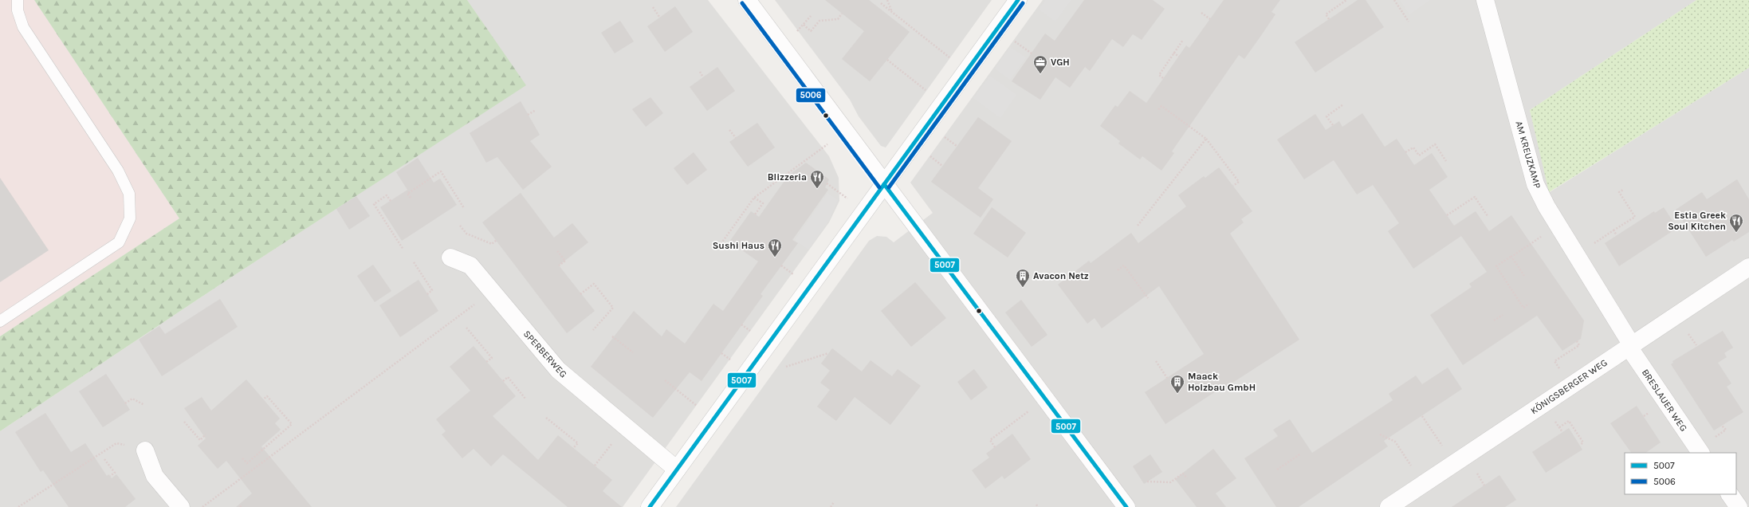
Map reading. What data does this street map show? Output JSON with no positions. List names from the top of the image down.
{
  "streets": {
    "street": [
      "AM KREUZKAMP",
      "SPERBERWEG",
      "KÖNIGSBERGER WEG",
      "BRESLAUER WEG"
    ]
  },
  "crossings": [
    ["AM KREUZKAMP", "KÖNIGSBERGER WEG"],
    ["AM KREUZKAMP", "BRESLAUER WEG"],
    ["KÖNIGSBERGER WEG", "BRESLAUER WEG"]
  ],
  "places": {
    "office": ["VGH"],
    "restaurant": ["Blizzeria", "Estia Greek Soul Kitchen", "Sushi Haus"],
    "building": ["Avacon Netz", "Maack Holzbau GmbH"]
  },
  "lines": ["transit line 5007", "transit line 5006"],
  "legend": ["5007", "5006"]
}
